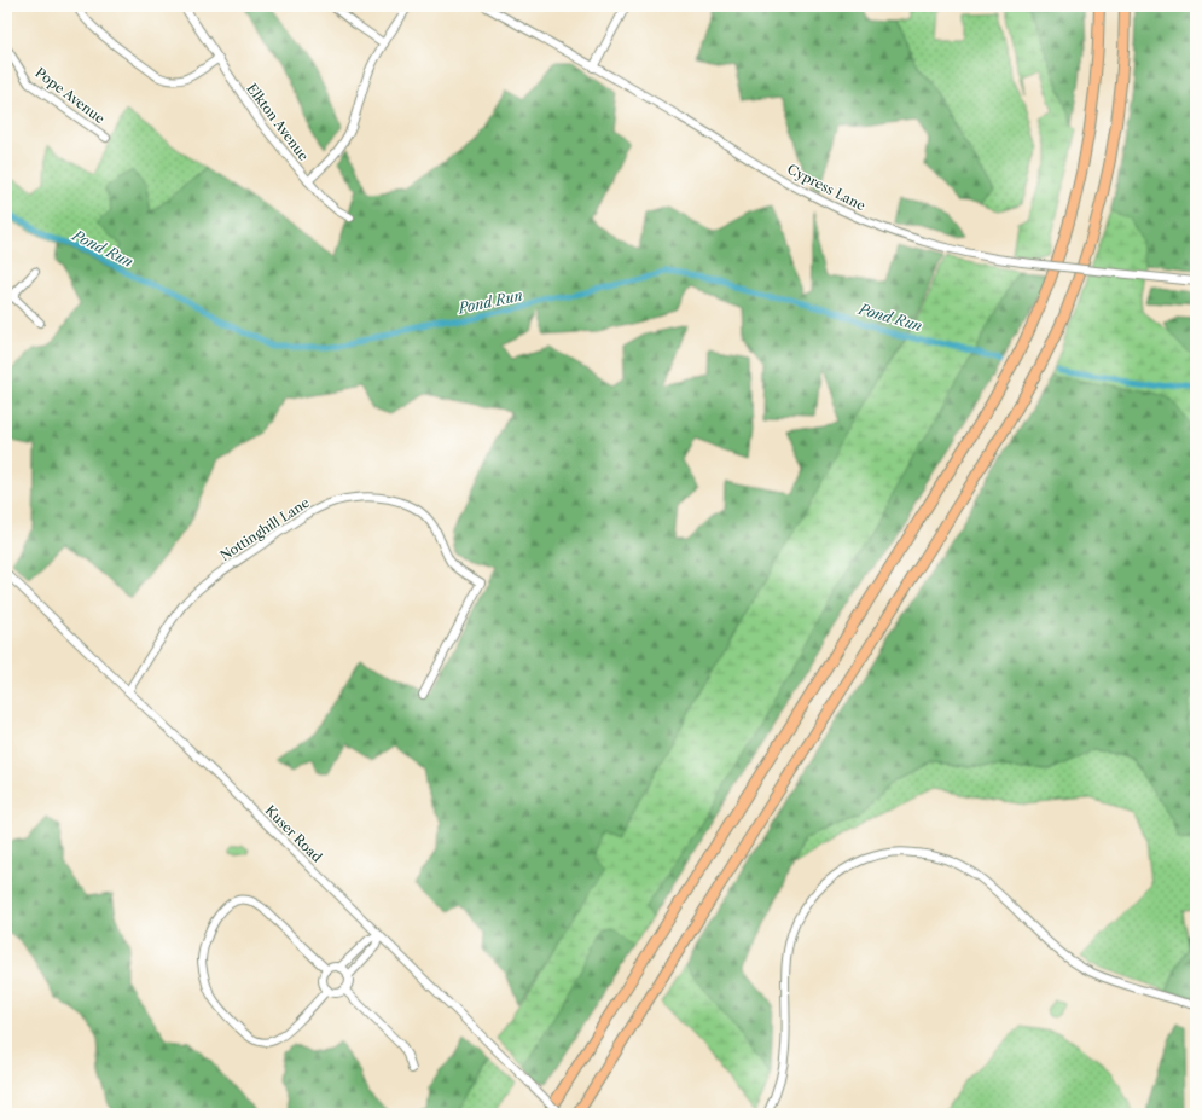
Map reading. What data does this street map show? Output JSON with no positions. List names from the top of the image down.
{
  "streets": {
    "street": [
      "Pope Avenue",
      "Elkton Avenue",
      "Cypress Lane",
      "Nottinghill Lane",
      "Kuser Road"
    ]
  },
  "crossings": [
    ["Nottinghill Lane", "Kuser Road"]
  ],
  "water": ["Pond Run"]
}
